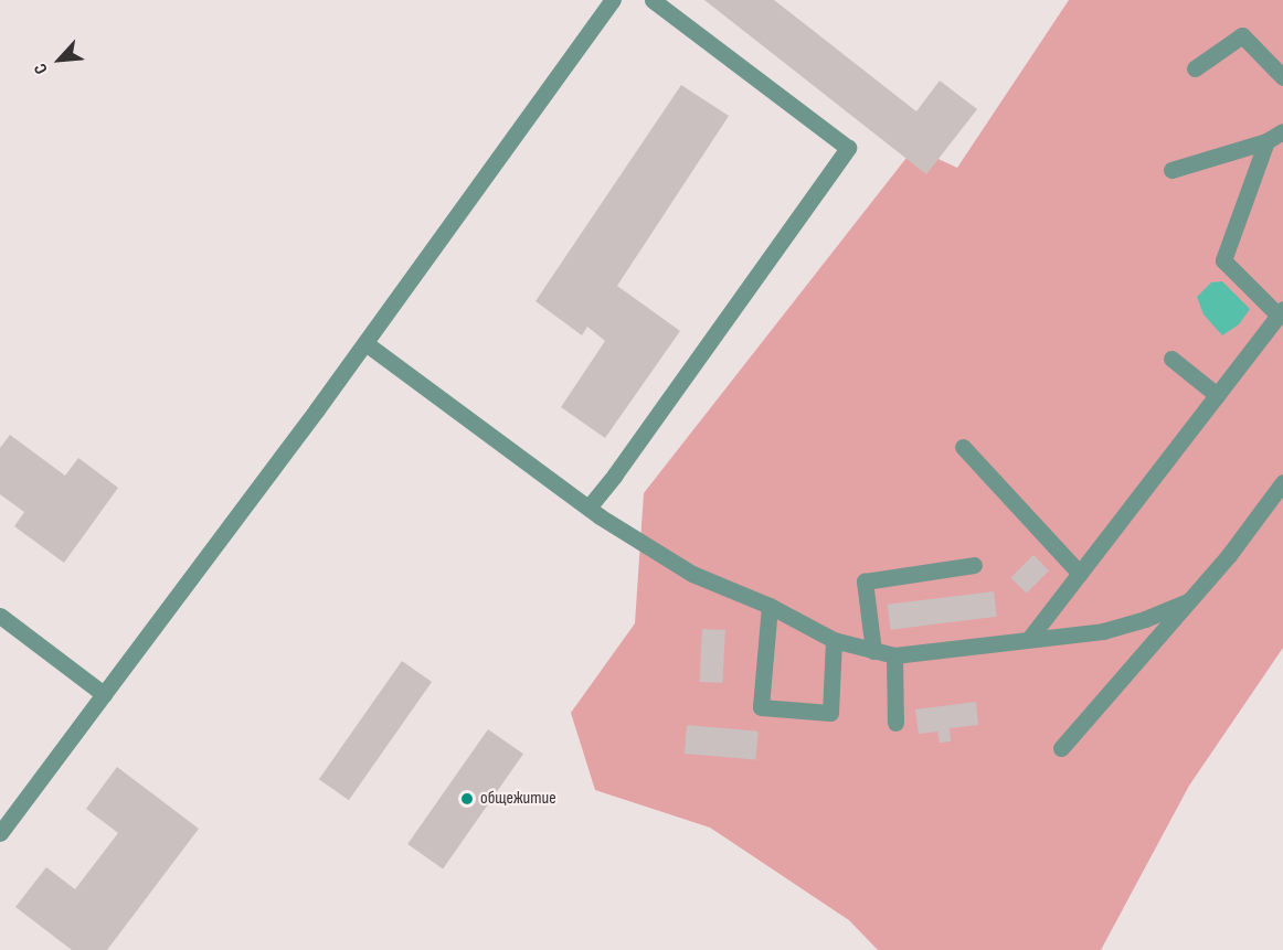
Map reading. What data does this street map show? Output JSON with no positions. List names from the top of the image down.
{
  "places": ["общежитие"],
  "north": "bottom left"
}
